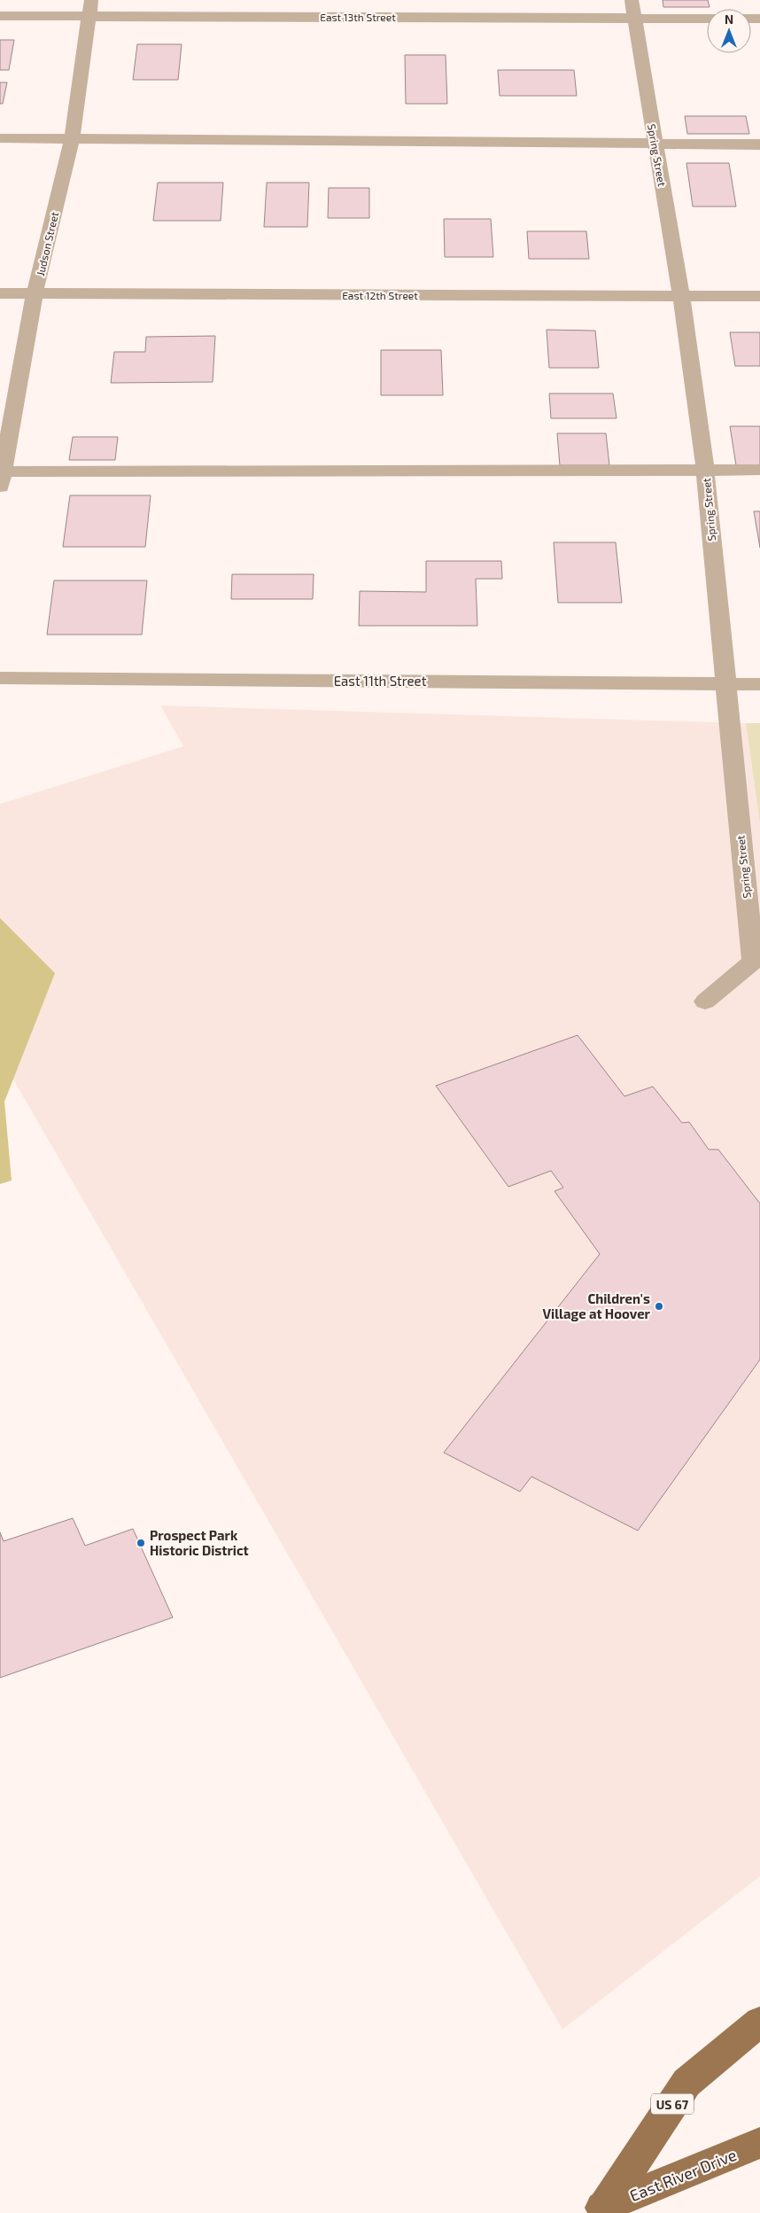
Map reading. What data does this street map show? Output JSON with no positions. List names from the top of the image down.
{
  "streets": {
    "main road": ["US 67", "East River Drive"],
    "street": [
      "East 13th Street",
      "Spring Street",
      "Judson Street",
      "East 12th Street",
      "East 11th Street"
    ]
  },
  "crossings": [
    ["East 13th Street", "Spring Street"],
    ["East 13th Street", "Judson Street"],
    ["Spring Street", "East 12th Street"],
    ["Spring Street", "East 11th Street"],
    ["Judson Street", "East 12th Street"]
  ],
  "places": ["Children's Village at Hoover", "Prospect Park Historic District"],
  "north": "top"
}
